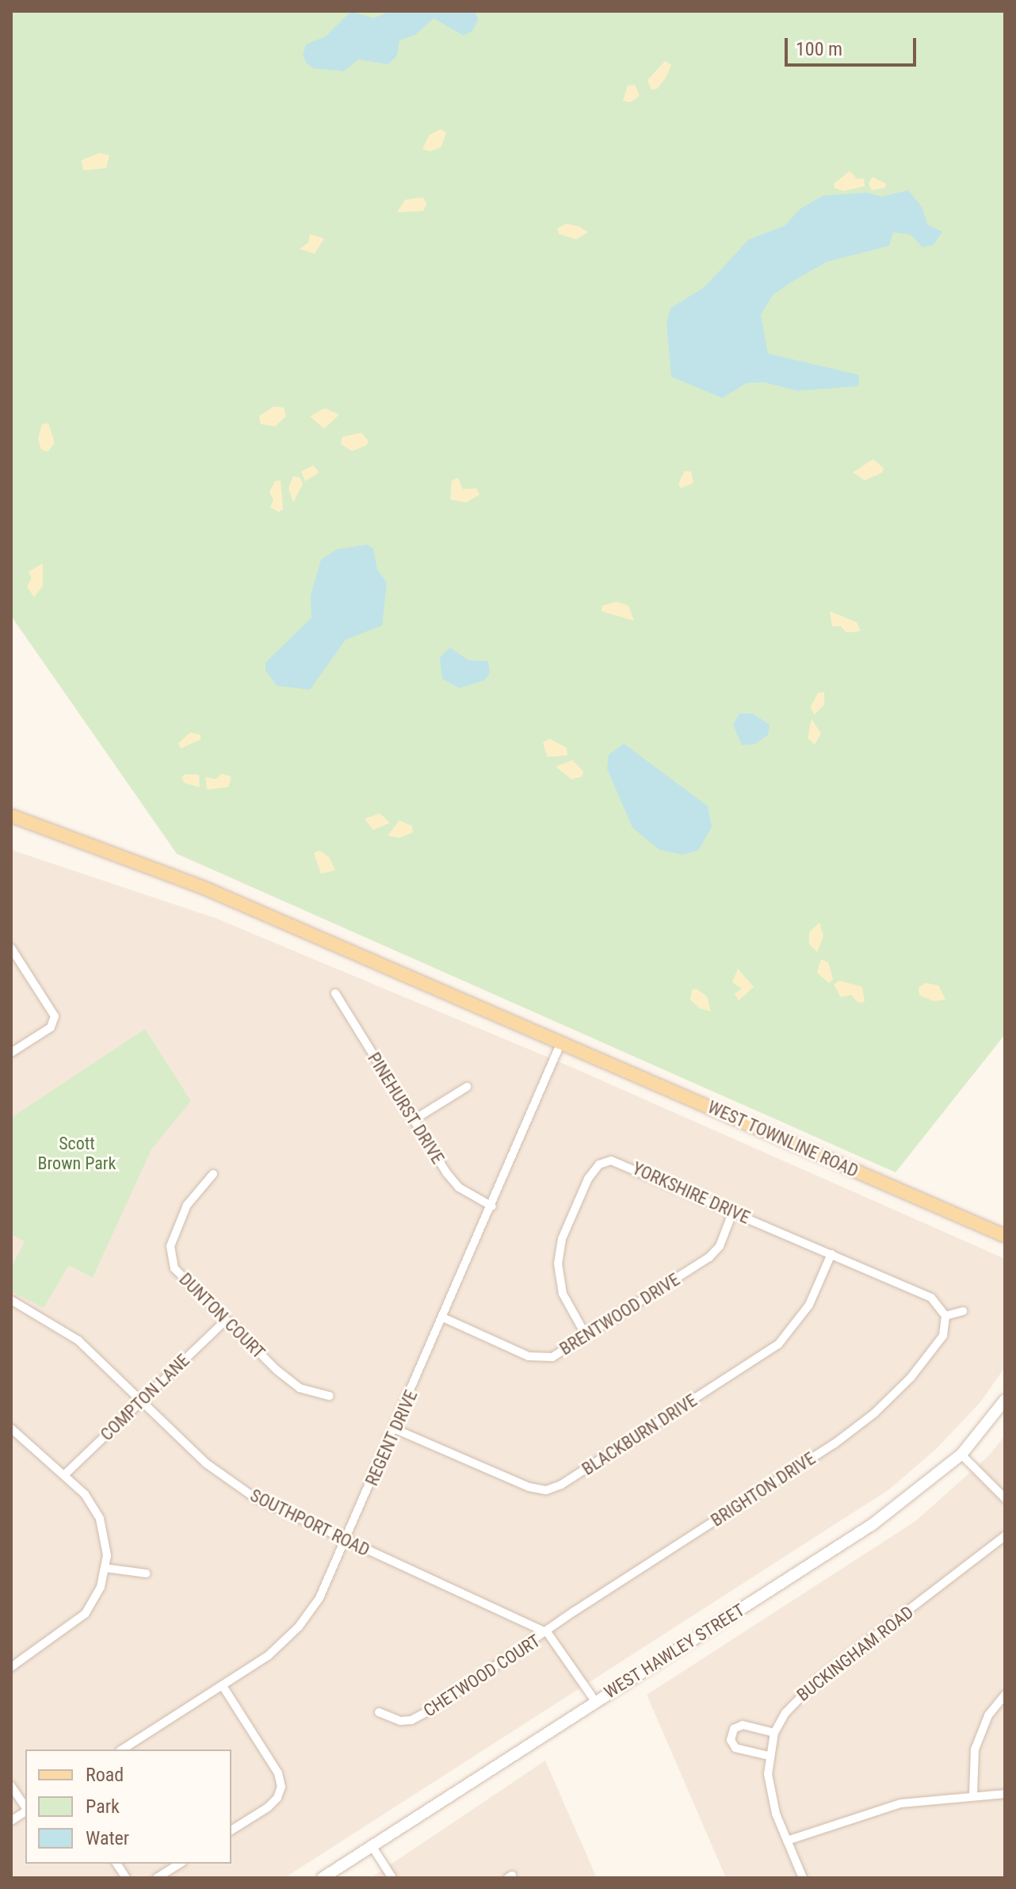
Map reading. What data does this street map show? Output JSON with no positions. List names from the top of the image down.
{
  "streets": {
    "main road": ["WEST TOWNLINE ROAD"],
    "street": [
      "PINEHURST DRIVE",
      "YORKSHIRE DRIVE",
      "BRENTWOOD DRIVE",
      "DUNTON COURT",
      "COMPTON LANE",
      "BLACKBURN DRIVE",
      "REGENT DRIVE",
      "BRIGHTON DRIVE",
      "SOUTHPORT ROAD",
      "WEST HAWLEY STREET",
      "BUCKINGHAM ROAD",
      "CHETWOOD COURT"
    ]
  },
  "crossings": [
    ["PINEHURST DRIVE", "REGENT DRIVE"],
    ["WEST TOWNLINE ROAD", "REGENT DRIVE"],
    ["YORKSHIRE DRIVE", "BRENTWOOD DRIVE"],
    ["YORKSHIRE DRIVE", "BLACKBURN DRIVE"],
    ["YORKSHIRE DRIVE", "BRIGHTON DRIVE"],
    ["BRENTWOOD DRIVE", "REGENT DRIVE"],
    ["DUNTON COURT", "COMPTON LANE"],
    ["COMPTON LANE", "SOUTHPORT ROAD"],
    ["BLACKBURN DRIVE", "REGENT DRIVE"],
    ["REGENT DRIVE", "SOUTHPORT ROAD"],
    ["BRIGHTON DRIVE", "SOUTHPORT ROAD"],
    ["BRIGHTON DRIVE", "CHETWOOD COURT"],
    ["SOUTHPORT ROAD", "CHETWOOD COURT"]
  ],
  "parks": ["Scott Brown Park"],
  "legend": ["Road", "Park", "Water"],
  "scale_bar": "100 m"
}
